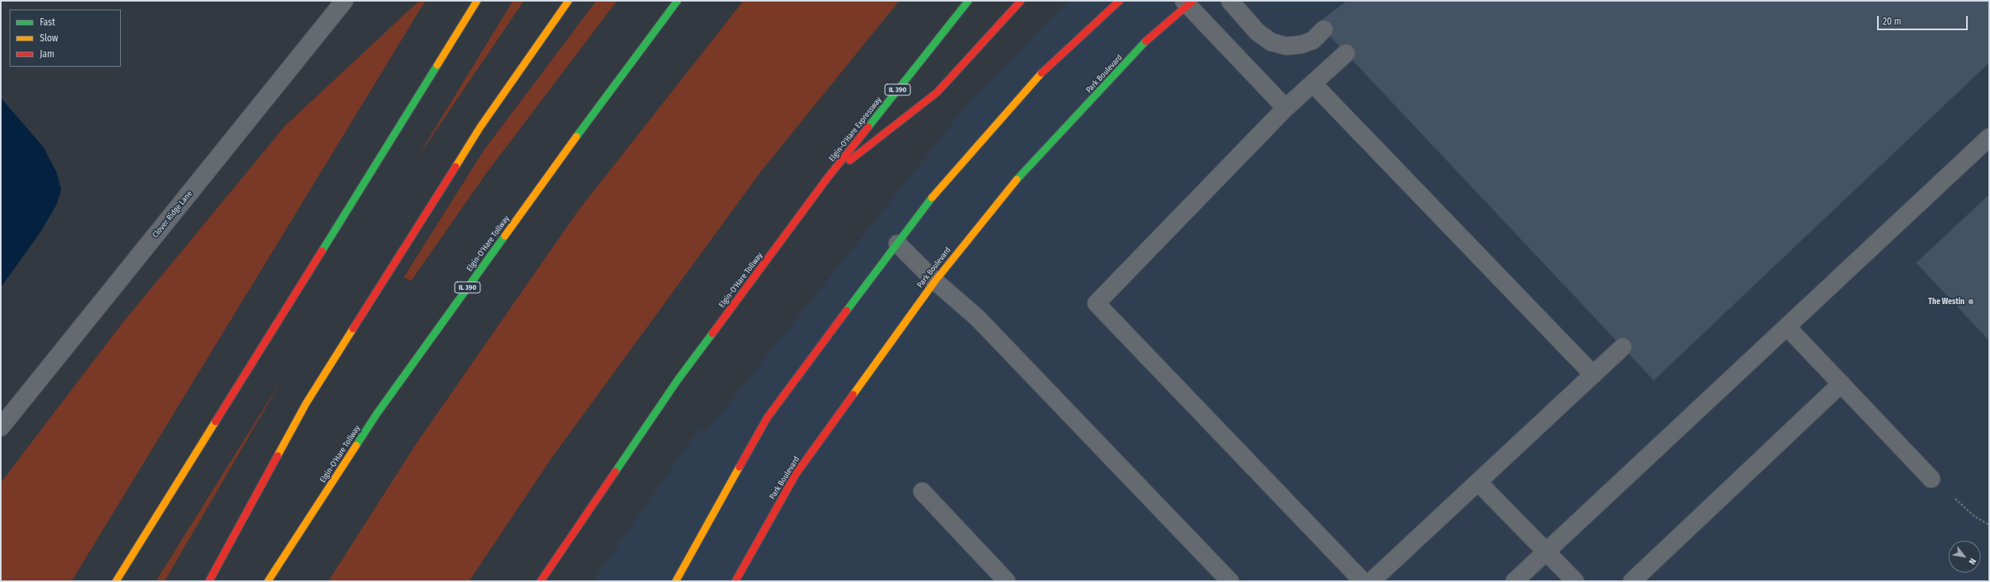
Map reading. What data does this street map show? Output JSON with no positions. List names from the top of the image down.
{
  "streets": {
    "main road": [
      "Park Boulevard",
      "IL 390",
      "Elgin-O'Hare Expressway",
      "Elgin-O'Hare Tollway"
    ],
    "street": ["Clover Ridge Lane"]
  },
  "crossings": [
    ["Elgin-O'Hare Expressway", "Elgin-O'Hare Tollway"]
  ],
  "places": ["The Westin"],
  "legend": ["Fast", "Slow", "Jam"],
  "scale_bar": "20 m",
  "north": "bottom right"
}
